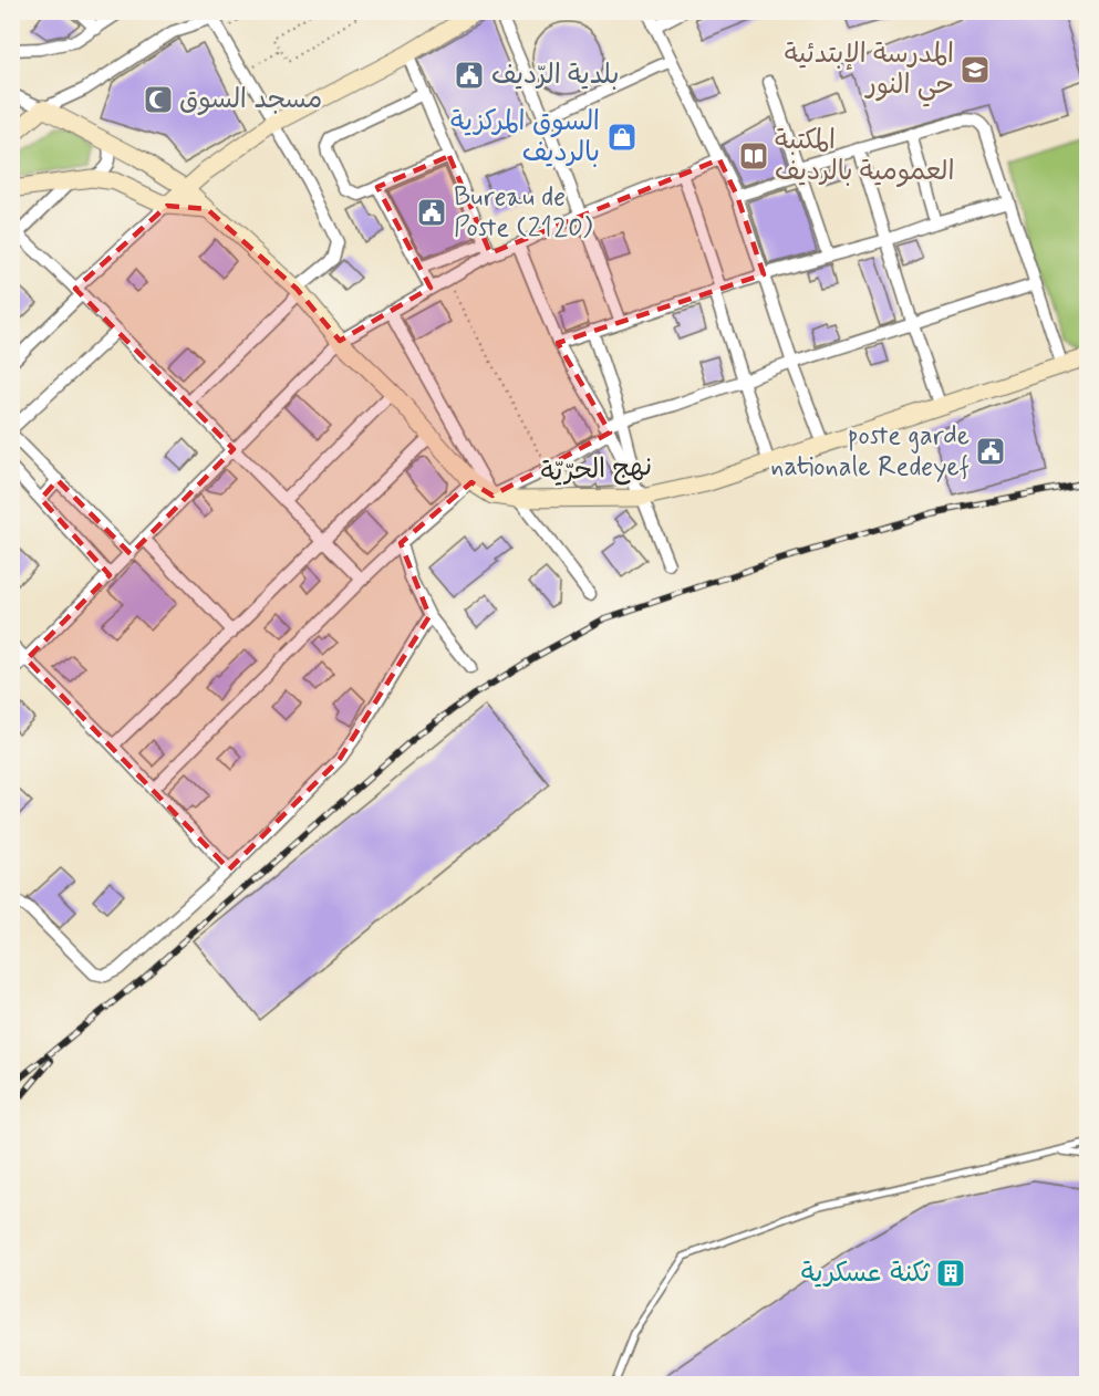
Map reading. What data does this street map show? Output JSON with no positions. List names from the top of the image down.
{
  "streets": {
    "street": ["نهج الحرّيّة"]
  },
  "places": {
    "school or university": ["المدرسة الإبتدئية حي النور"],
    "public building": ["بلدية الرّديف", "Bureau de Poste (2120)", "poste garde nationale Redeyef"],
    "mosque": ["مسجد السوق"],
    "shop": ["السوق المركزية بالرديف"],
    "library": ["المكتبة العمومية بالرديف"],
    "building": ["ثكنة عسكرية"]
  }
}
